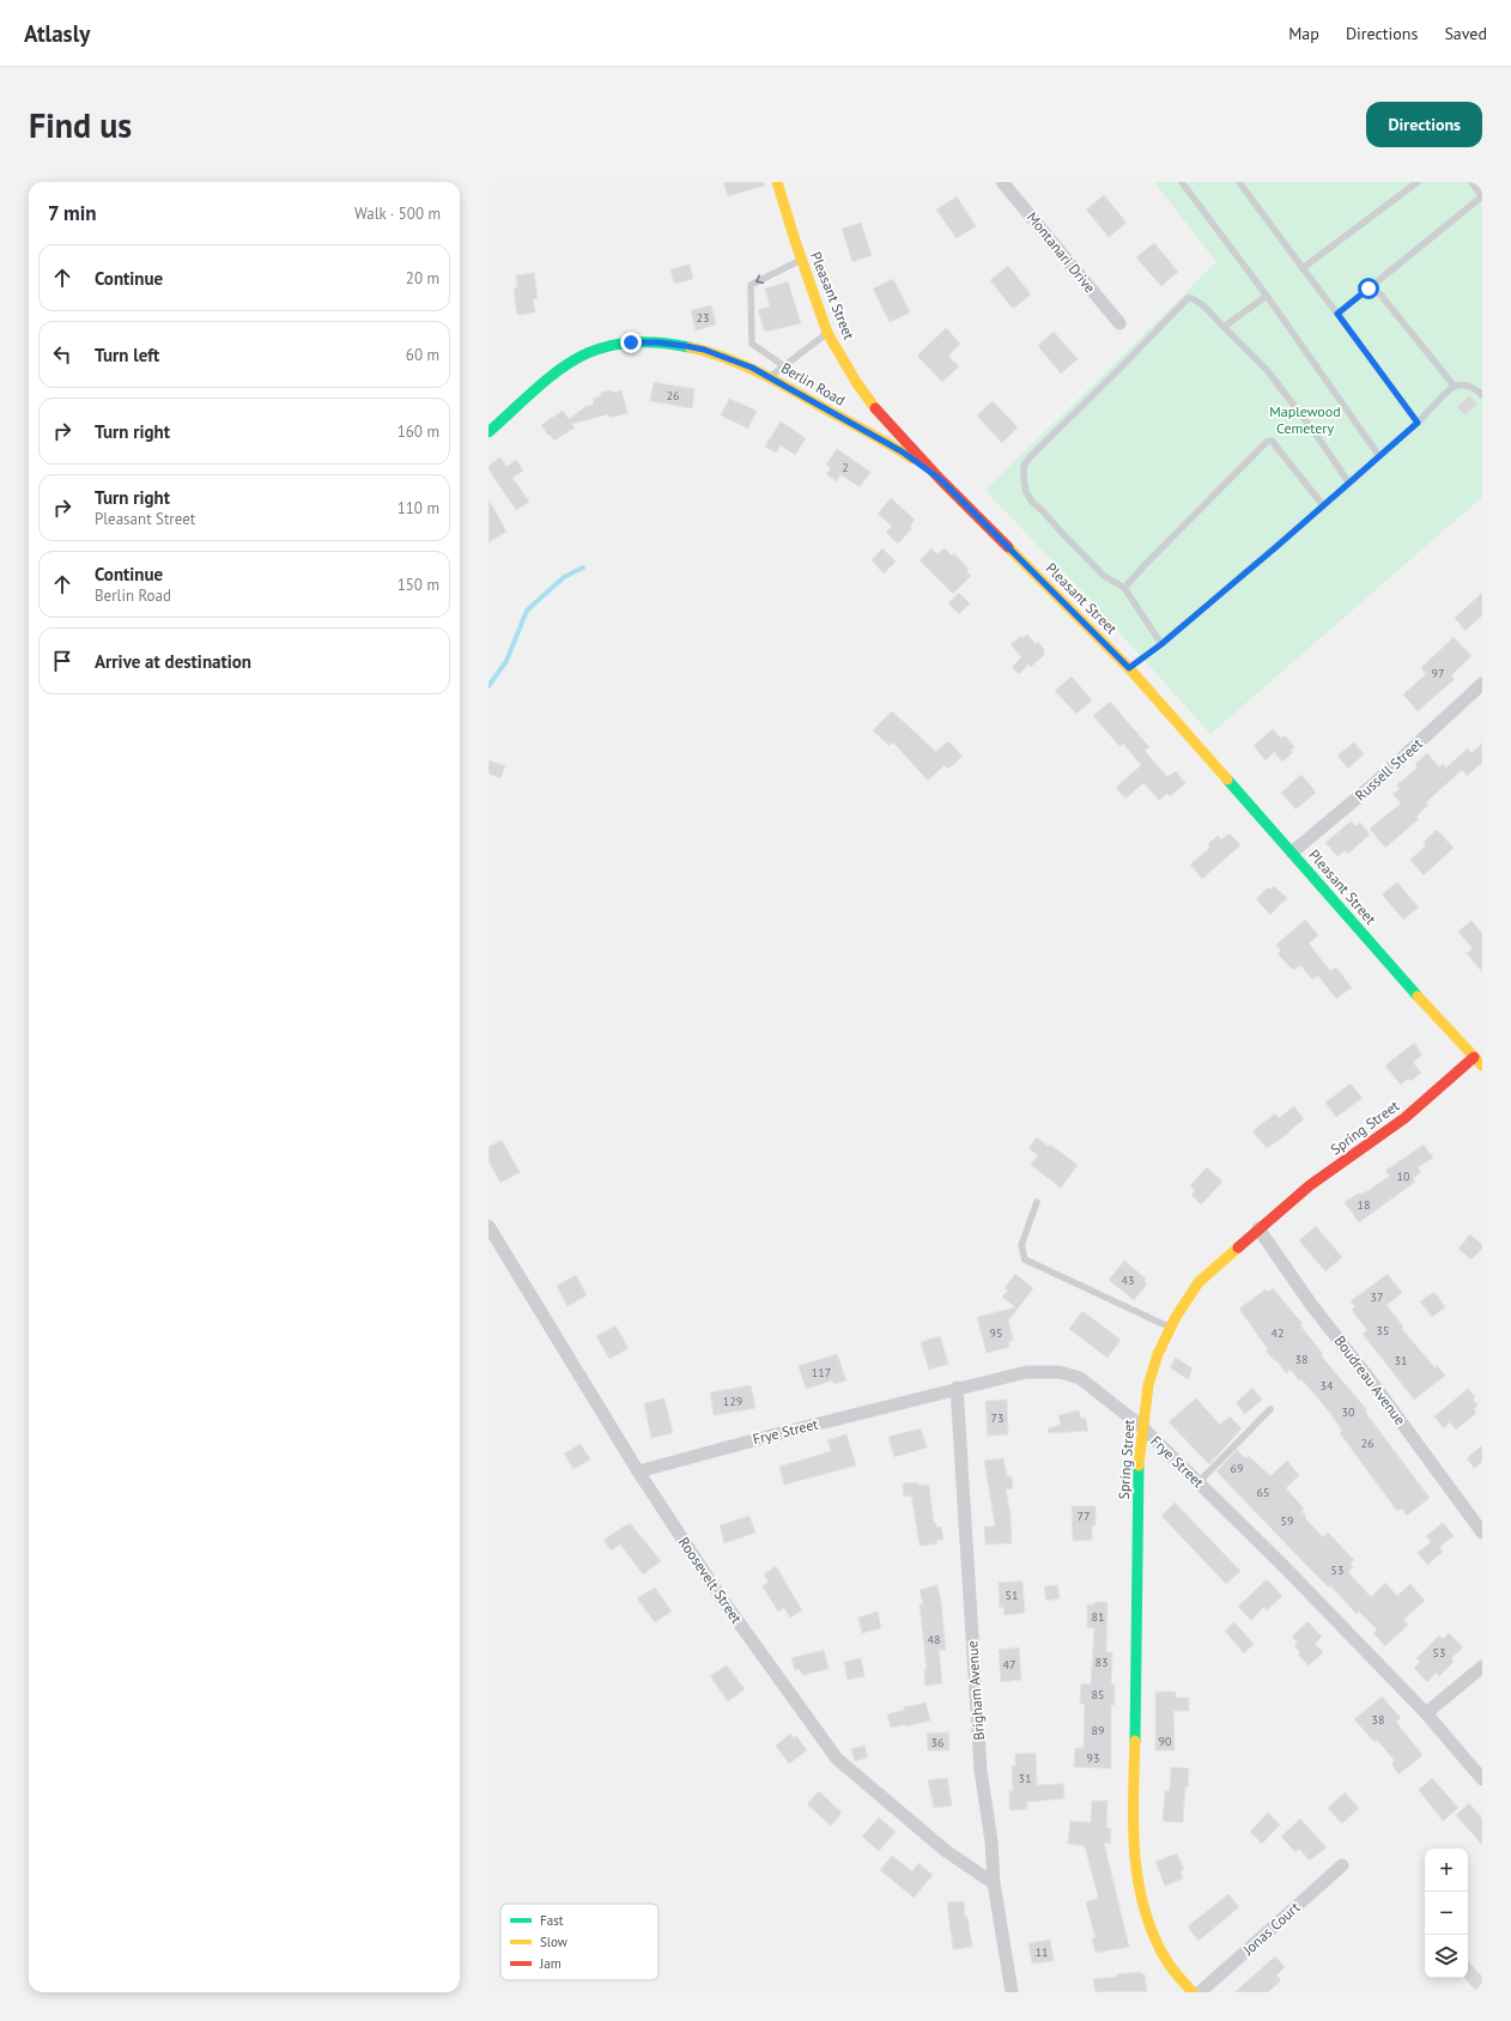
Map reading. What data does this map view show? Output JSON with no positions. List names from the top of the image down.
{
  "streets": {
    "street": [
      "Montanari Drive",
      "Pleasant Street",
      "Berlin Road",
      "Russell Street",
      "Spring Street",
      "Boudreau Avenue",
      "Frye Street",
      "Roosevelt Street",
      "Brigham Avenue",
      "Jonas Court"
    ]
  },
  "crossings": [
    ["Pleasant Street", "Berlin Road"],
    ["Pleasant Street", "Russell Street"],
    ["Pleasant Street", "Spring Street"],
    ["Spring Street", "Boudreau Avenue"],
    ["Spring Street", "Frye Street"],
    ["Frye Street", "Roosevelt Street"],
    ["Frye Street", "Brigham Avenue"],
    ["Roosevelt Street", "Brigham Avenue"]
  ],
  "parks": ["Maplewood Cemetery"],
  "house_numbers": [
    "23",
    "26",
    "2",
    "97",
    "10",
    "18",
    "43",
    "37",
    "35",
    "95",
    "42",
    "38",
    "31",
    "117",
    "34",
    "129",
    "30",
    "73",
    "26",
    "69",
    "65",
    "77",
    "59",
    "53",
    "51",
    "81",
    "48",
    "53",
    "83",
    "47",
    "85",
    "38",
    "89",
    "90",
    "36",
    "93",
    "31",
    "11"
  ],
  "legend": ["Fast", "Slow", "Jam"],
  "page": {
    "header": "Atlasly",
    "nav": ["Map", "Directions", "Saved"],
    "buttons": "Directions",
    "title": "Find us",
    "heading": ["7 min", "Walk · 500 m"],
    "list": [
      ["Continue", "20 m"],
      ["Turn left", "60 m"],
      ["Turn right", "160 m"],
      ["Turn right", "Pleasant Street", "110 m"],
      ["Continue", "Berlin Road", "150 m"],
      "Arrive at destination"
    ],
    "map_buttons": ["+", "−"]
  }
}
